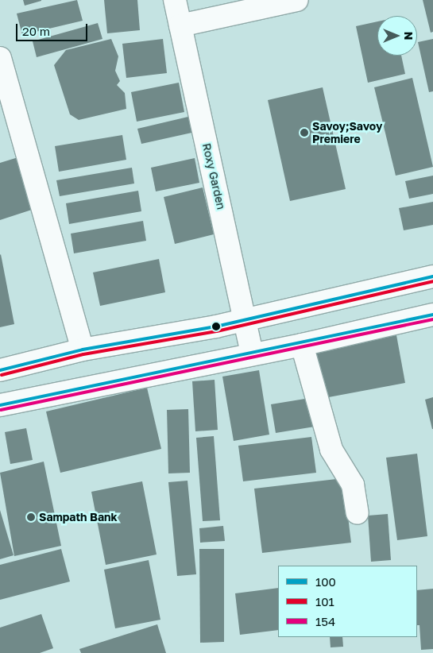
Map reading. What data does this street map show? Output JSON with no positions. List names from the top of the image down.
{
  "streets": {
    "main road": ["Roxy Garden"]
  },
  "places": ["Savoy;Savoy Premiere", "Sampath Bank"],
  "lines": ["transit line 100", "transit line 101", "transit line 154"],
  "legend": ["100", "101", "154"],
  "scale_bar": "20 m",
  "north": "right"
}
